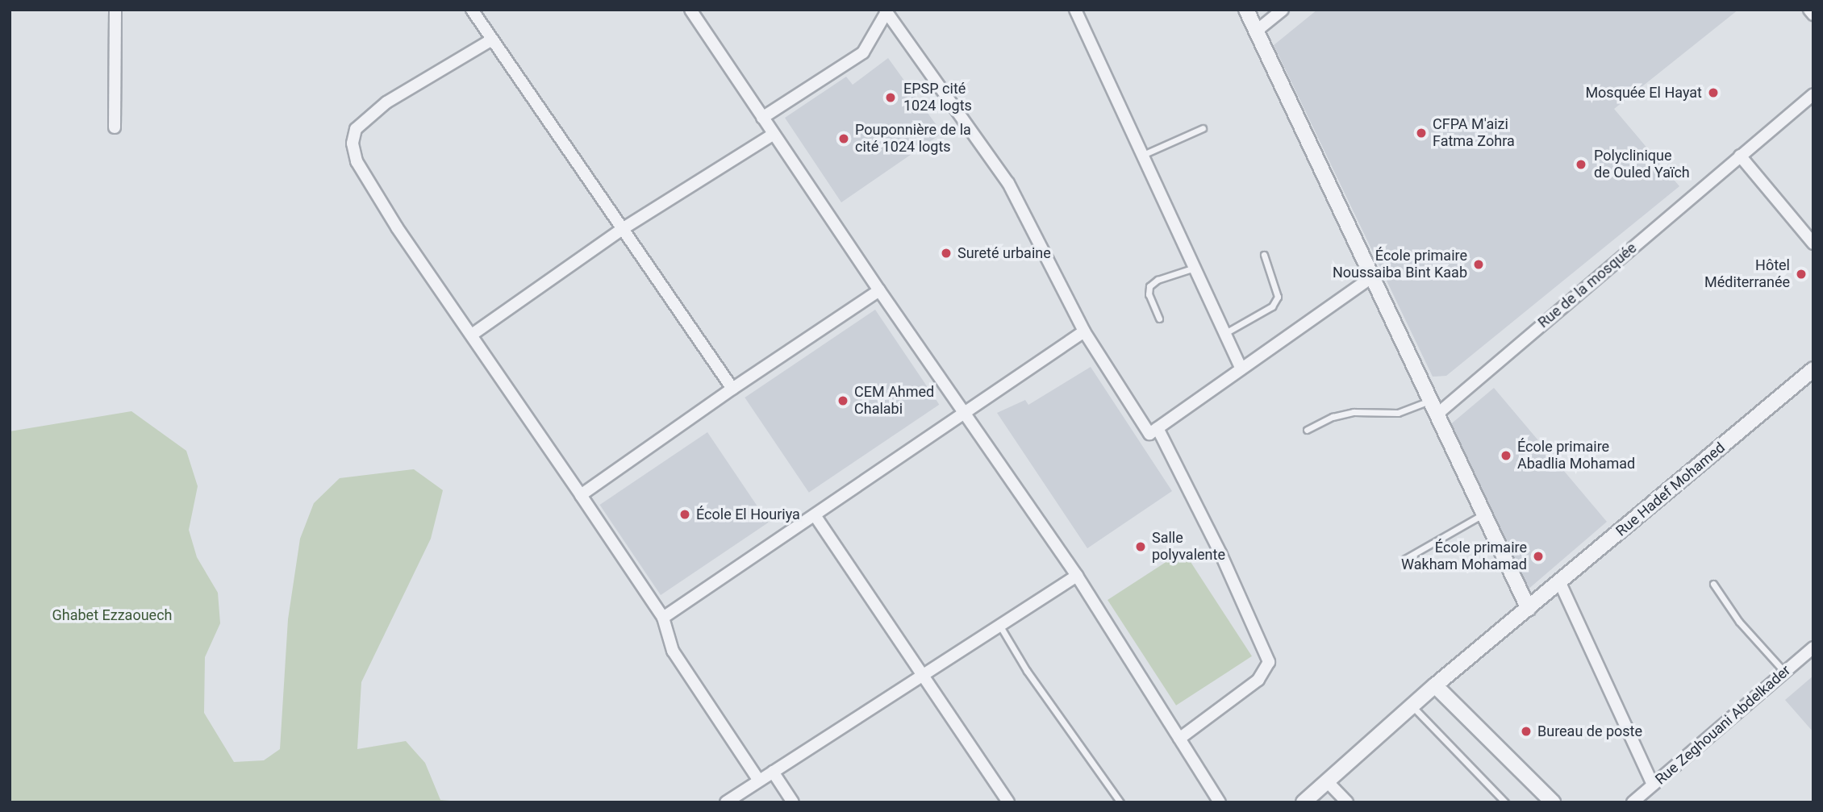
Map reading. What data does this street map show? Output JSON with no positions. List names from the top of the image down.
{
  "streets": {
    "street": ["Rue de la mosquée", "Rue Hadef Mohamed", "Rue Zeghouani Abdelkader"]
  },
  "parks": ["Ghabet Ezzaouech"],
  "places": [
    "Mosquée El Hayat",
    "EPSP cité 1024 logts",
    "CFPA M'aizi Fatma Zohra",
    "Pouponnière de la cité 1024 logts",
    "Polyclinique de Ouled Yaïch",
    "Sureté urbaine",
    "École primaire Noussaiba Bint Kaab",
    "Hôtel Méditerranée",
    "CEM Ahmed Chalabi",
    "École primaire Abadlia Mohamad",
    "École El Houriya",
    "Salle polyvalente",
    "École primaire Wakham Mohamad",
    "Bureau de poste"
  ]
}
